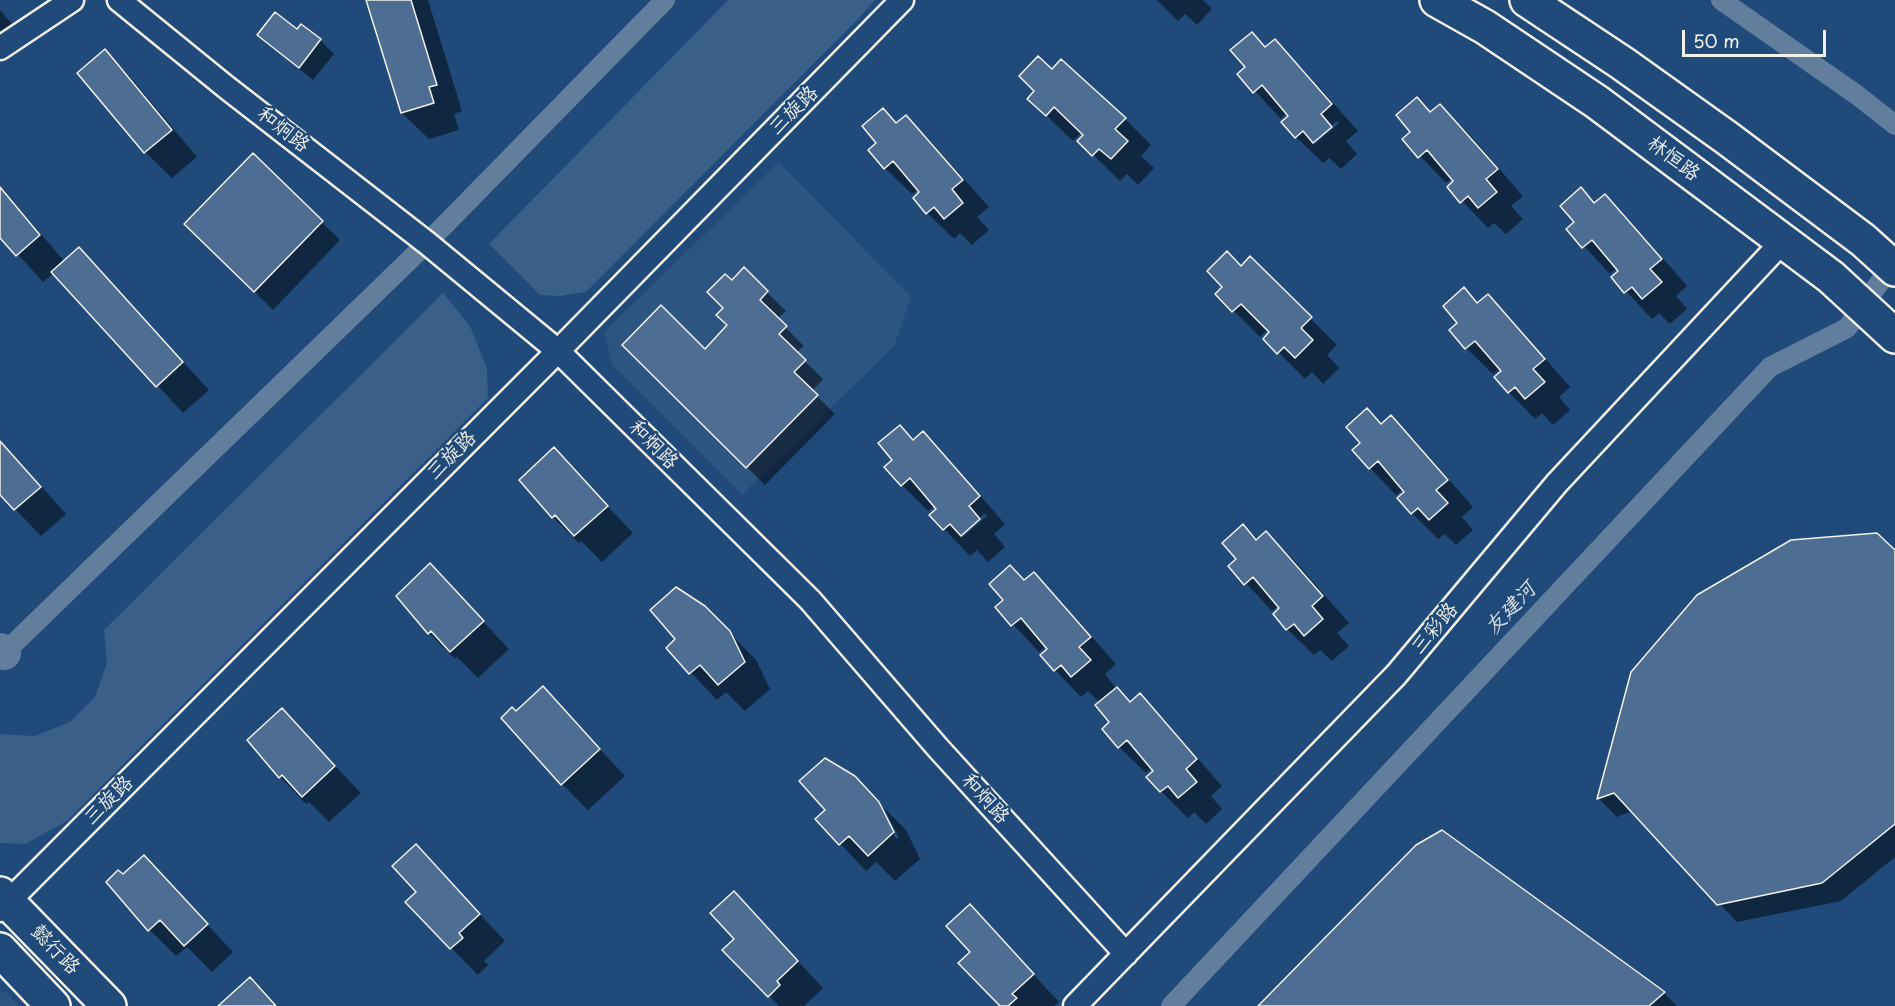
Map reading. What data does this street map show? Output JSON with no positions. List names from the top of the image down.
{
  "streets": {
    "main road": ["林恒路", "懿行路"],
    "street": ["三旋路", "和炯路", "三彩路"]
  },
  "crossings": [
    ["三旋路", "和炯路"],
    ["三旋路", "懿行路"],
    ["和炯路", "三彩路"],
    ["林恒路", "三彩路"]
  ],
  "water": ["友建河"],
  "scale_bar": "50 m"
}
